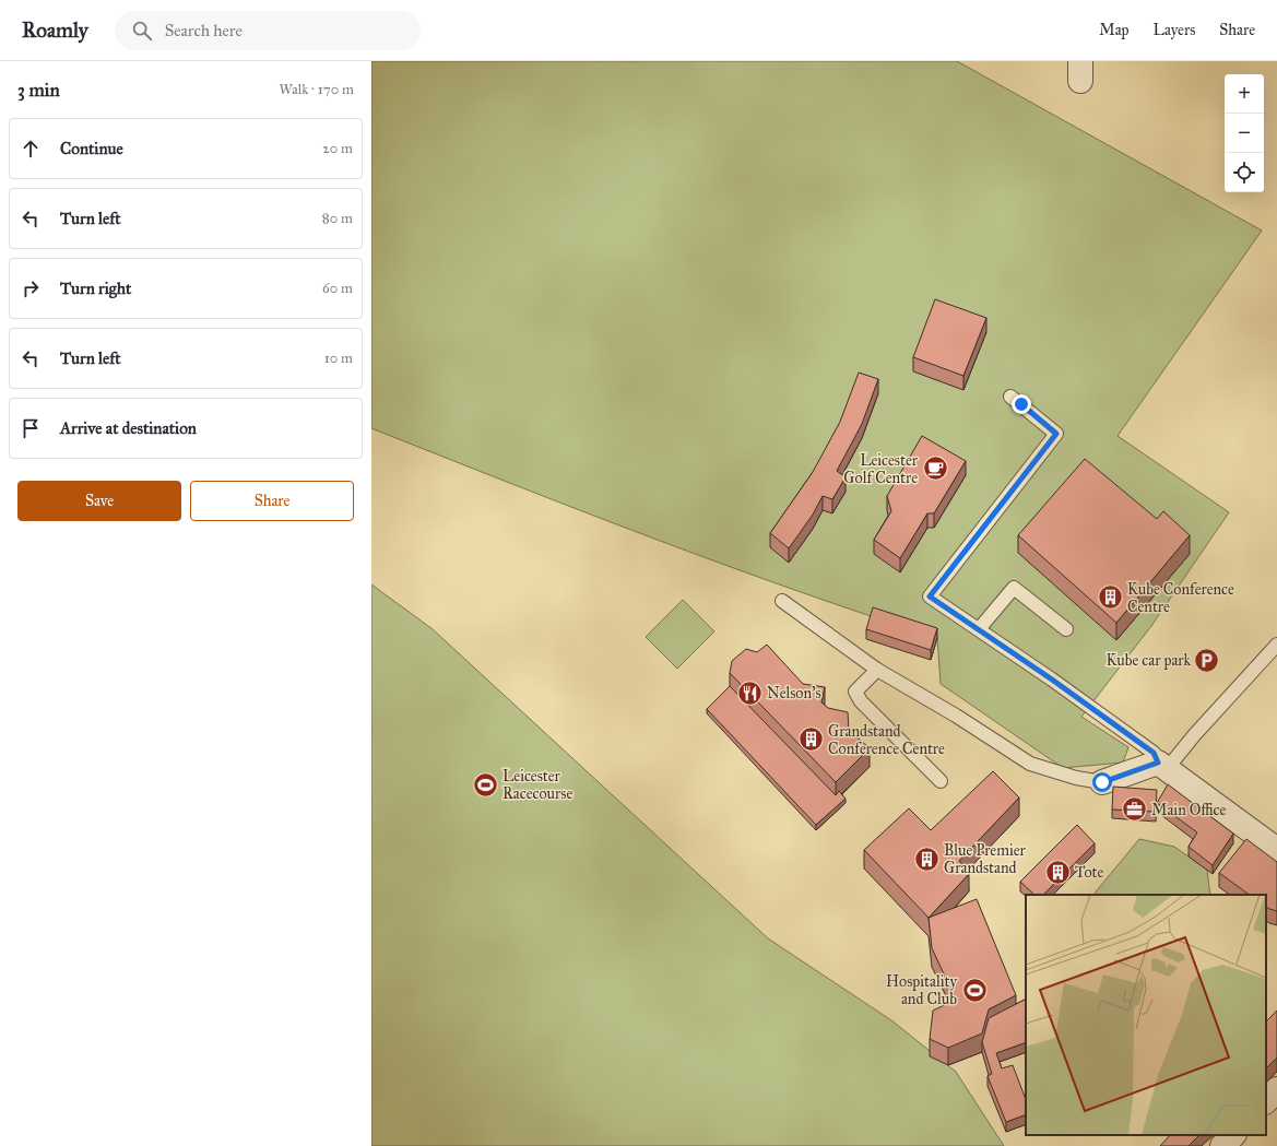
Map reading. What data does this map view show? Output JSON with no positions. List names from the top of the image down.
{
  "places": {
    "cafe": ["Leicester Golf Centre"],
    "building": [
      "Kube Conference Centre",
      "Grandstand Conference Centre",
      "Blue Premier Grandstand",
      "Tote"
    ],
    "parking": ["Kube car park"],
    "restaurant": ["Nelson's"],
    "sports": ["Leicester Racecourse", "Hospitality and Club"],
    "office": ["Main Office"]
  },
  "page": {
    "header": "Roamly",
    "search": "Search here",
    "nav": ["Map", "Layers", "Share"],
    "heading": ["3 min", "Walk · 170 m"],
    "map_buttons": ["+", "−"],
    "list": [
      ["Continue", "20 m"],
      ["Turn left", "80 m"],
      ["Turn right", "60 m"],
      ["Turn left", "10 m"],
      "Arrive at destination"
    ],
    "buttons": ["Save", "Share"]
  }
}
